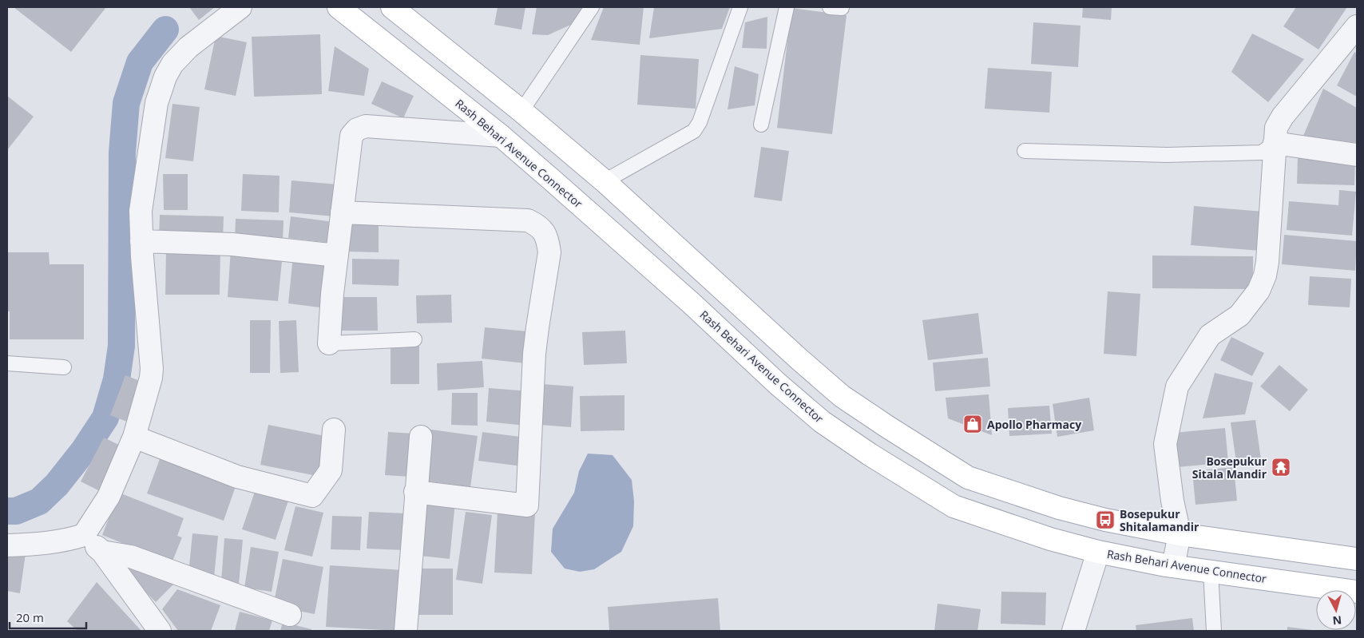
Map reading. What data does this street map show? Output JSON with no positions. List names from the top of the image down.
{
  "streets": {
    "main road": ["Rash Behari Avenue Connector"]
  },
  "places": {
    "shop": ["Apollo Pharmacy"],
    "temple": ["Bosepukur Sitala Mandir"],
    "bus stop": ["Bosepukur Shitalamandir"]
  },
  "scale_bar": "20 m",
  "north": "bottom"
}
